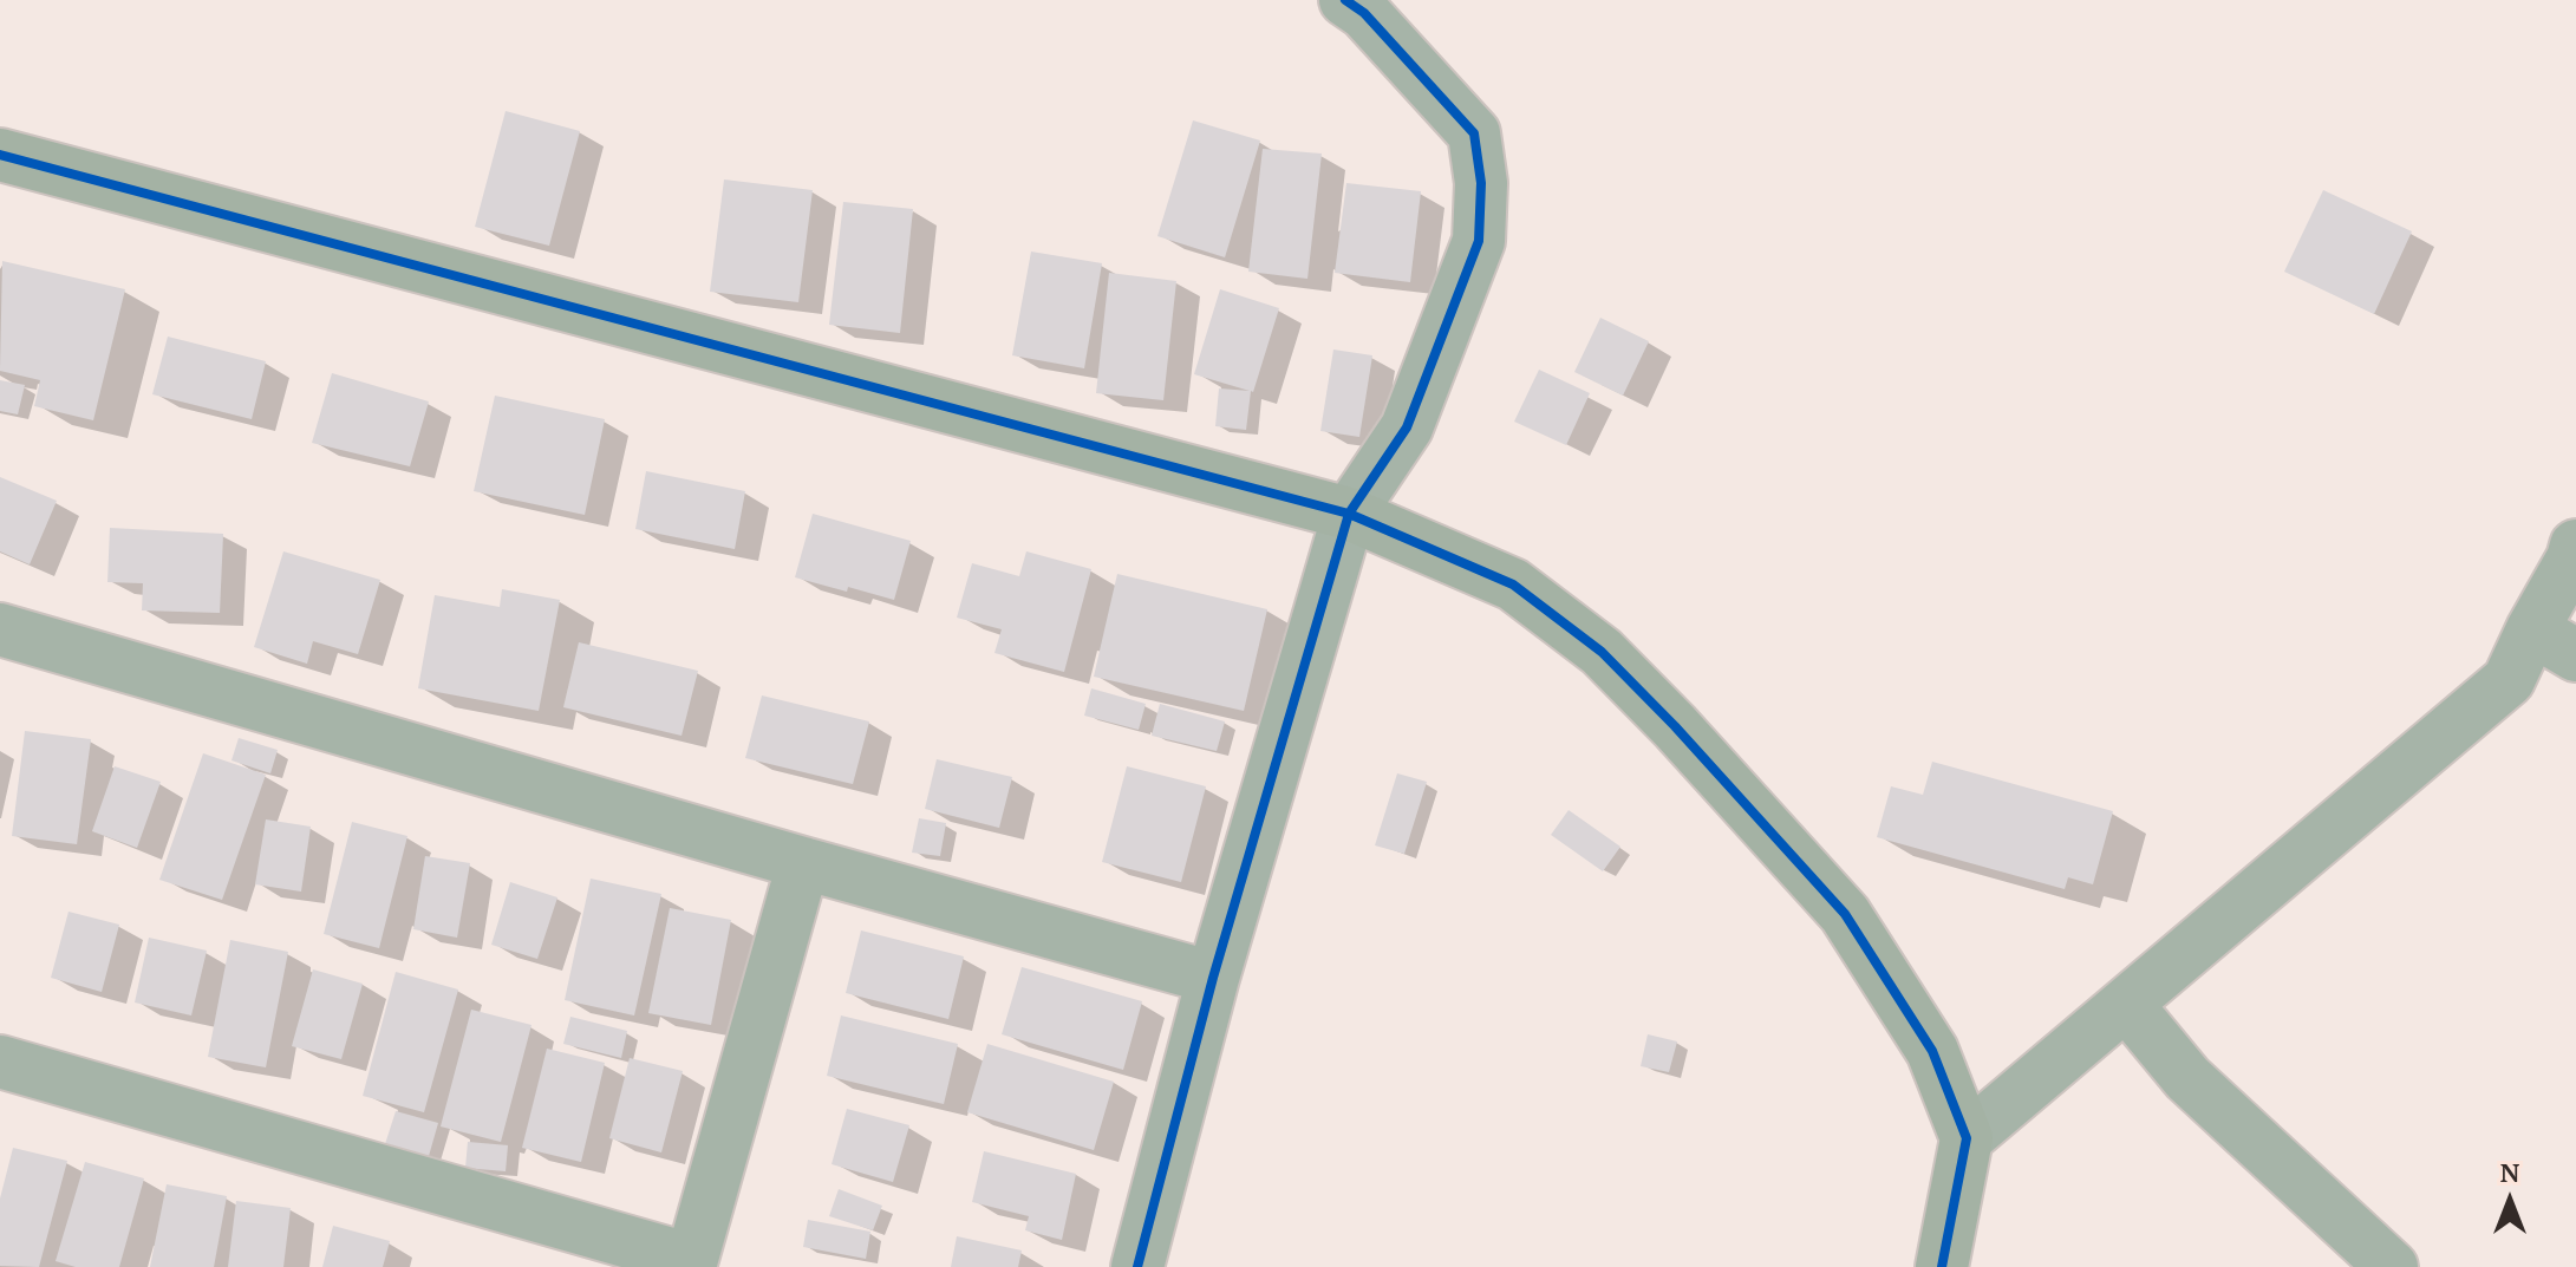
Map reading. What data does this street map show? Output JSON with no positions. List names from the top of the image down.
{
  "north": "top"
}
